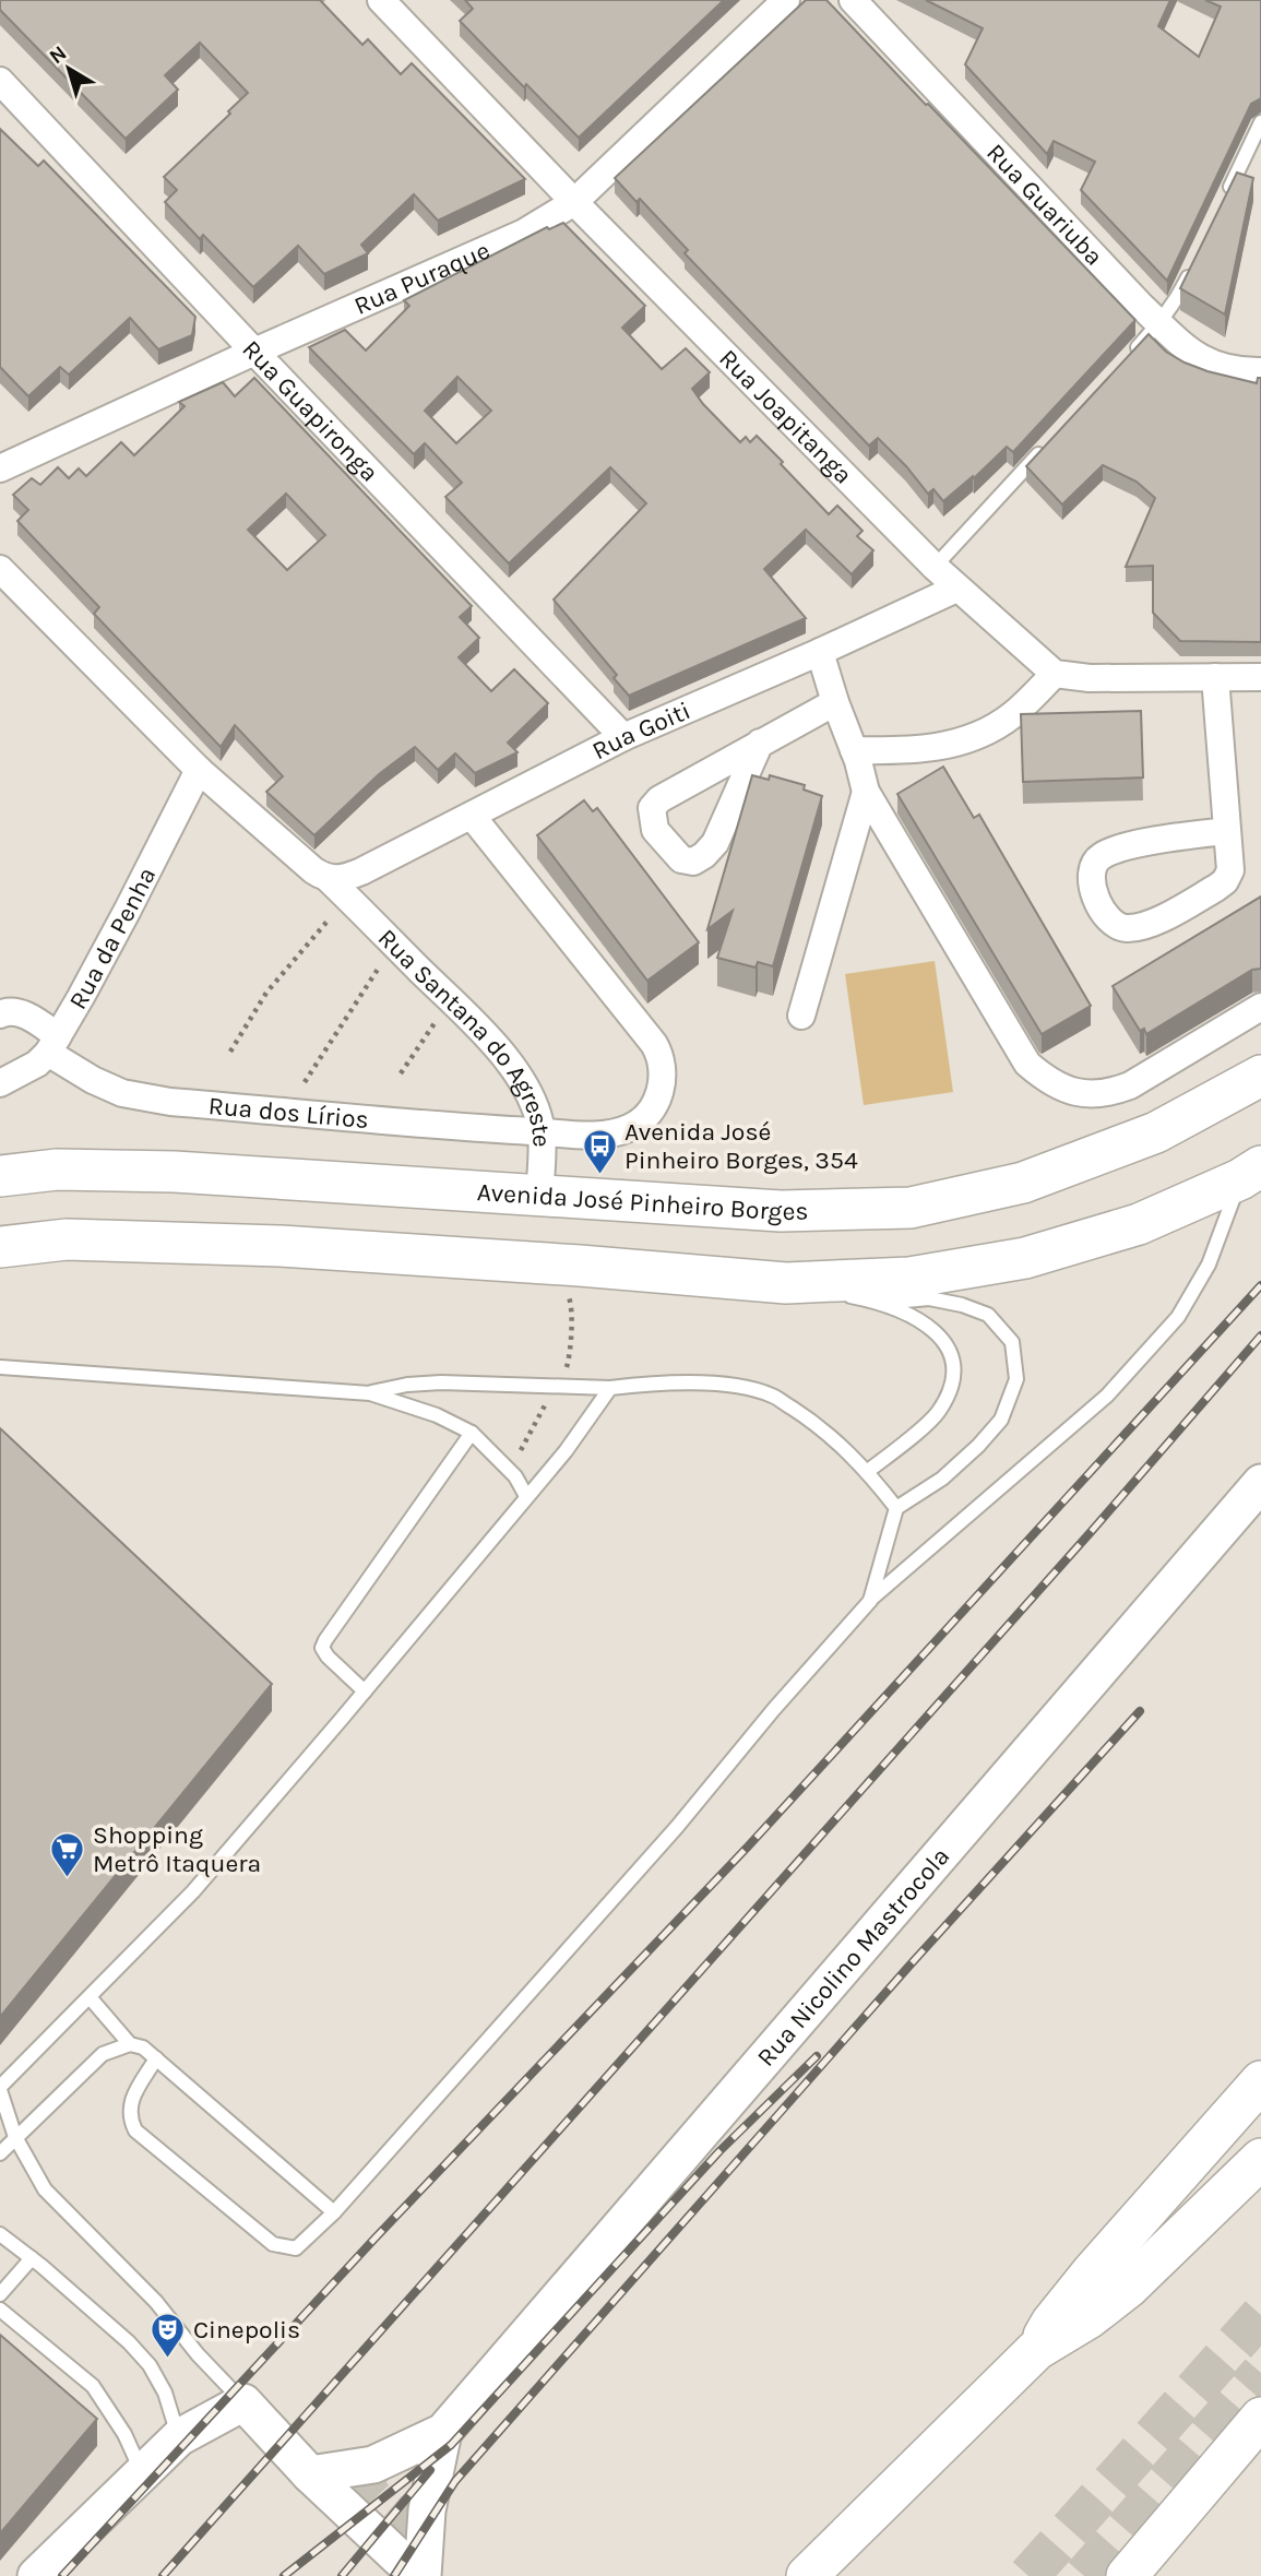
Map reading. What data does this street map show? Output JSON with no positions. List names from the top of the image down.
{
  "streets": {
    "main road": ["Avenida José Pinheiro Borges"],
    "street": [
      "Rua Guariuba",
      "Rua Puraque",
      "Rua Guapironga",
      "Rua Joapitanga",
      "Rua Goiti",
      "Rua da Penha",
      "Rua Santana do Agreste",
      "Rua dos Lírios",
      "Rua Nicolino Mastrocola"
    ]
  },
  "crossings": [
    ["Rua Puraque", "Rua Guapironga"],
    ["Rua Puraque", "Rua Joapitanga"],
    ["Rua Guapironga", "Rua Goiti"],
    ["Rua Joapitanga", "Rua Goiti"],
    ["Rua Goiti", "Rua Santana do Agreste"],
    ["Rua Goiti", "Rua dos Lírios"],
    ["Rua da Penha", "Rua dos Lírios"],
    ["Rua Santana do Agreste", "Rua dos Lírios"],
    ["Rua Santana do Agreste", "Avenida José Pinheiro Borges"]
  ],
  "places": {
    "bus stop": ["Avenida José Pinheiro Borges, 354"],
    "supermarket": ["Shopping Metrô Itaquera"],
    "theatre": ["Cinepolis"]
  },
  "north": "top left"
}
